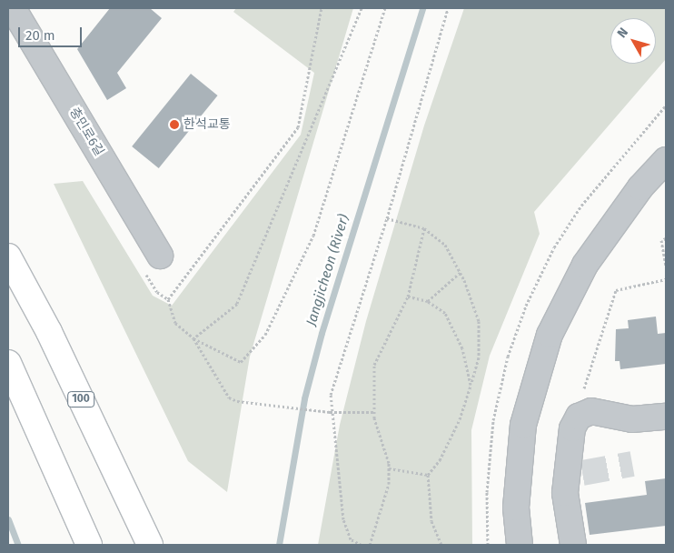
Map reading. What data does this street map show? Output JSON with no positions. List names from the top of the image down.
{
  "streets": {
    "highway": ["100"],
    "street": ["충민로6길"]
  },
  "water": ["Jangjicheon (River)"],
  "places": ["한석교통"],
  "scale_bar": "20 m",
  "north": "top left"
}
